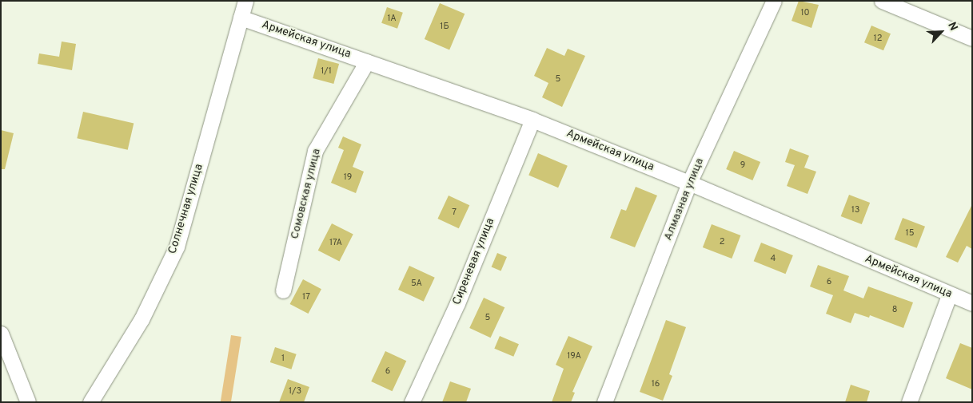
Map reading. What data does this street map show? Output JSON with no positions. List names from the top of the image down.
{
  "streets": {
    "street": [
      "Армейская улица",
      "Сомовская улица",
      "Алмазная улица",
      "Солнечная улица",
      "Сиреневая улица"
    ]
  },
  "crossings": [
    ["Армейская улица", "Сомовская улица"],
    ["Армейская улица", "Алмазная улица"],
    ["Армейская улица", "Солнечная улица"],
    ["Армейская улица", "Сиреневая улица"]
  ],
  "house_numbers": [
    "10",
    "1А",
    "1Б",
    "12",
    "1/1",
    "5",
    "9",
    "19",
    "13",
    "7",
    "15",
    "2",
    "17А",
    "4",
    "6",
    "5А",
    "17",
    "8",
    "5",
    "19А",
    "1",
    "6",
    "16",
    "1/3"
  ],
  "north": "top right"
}
